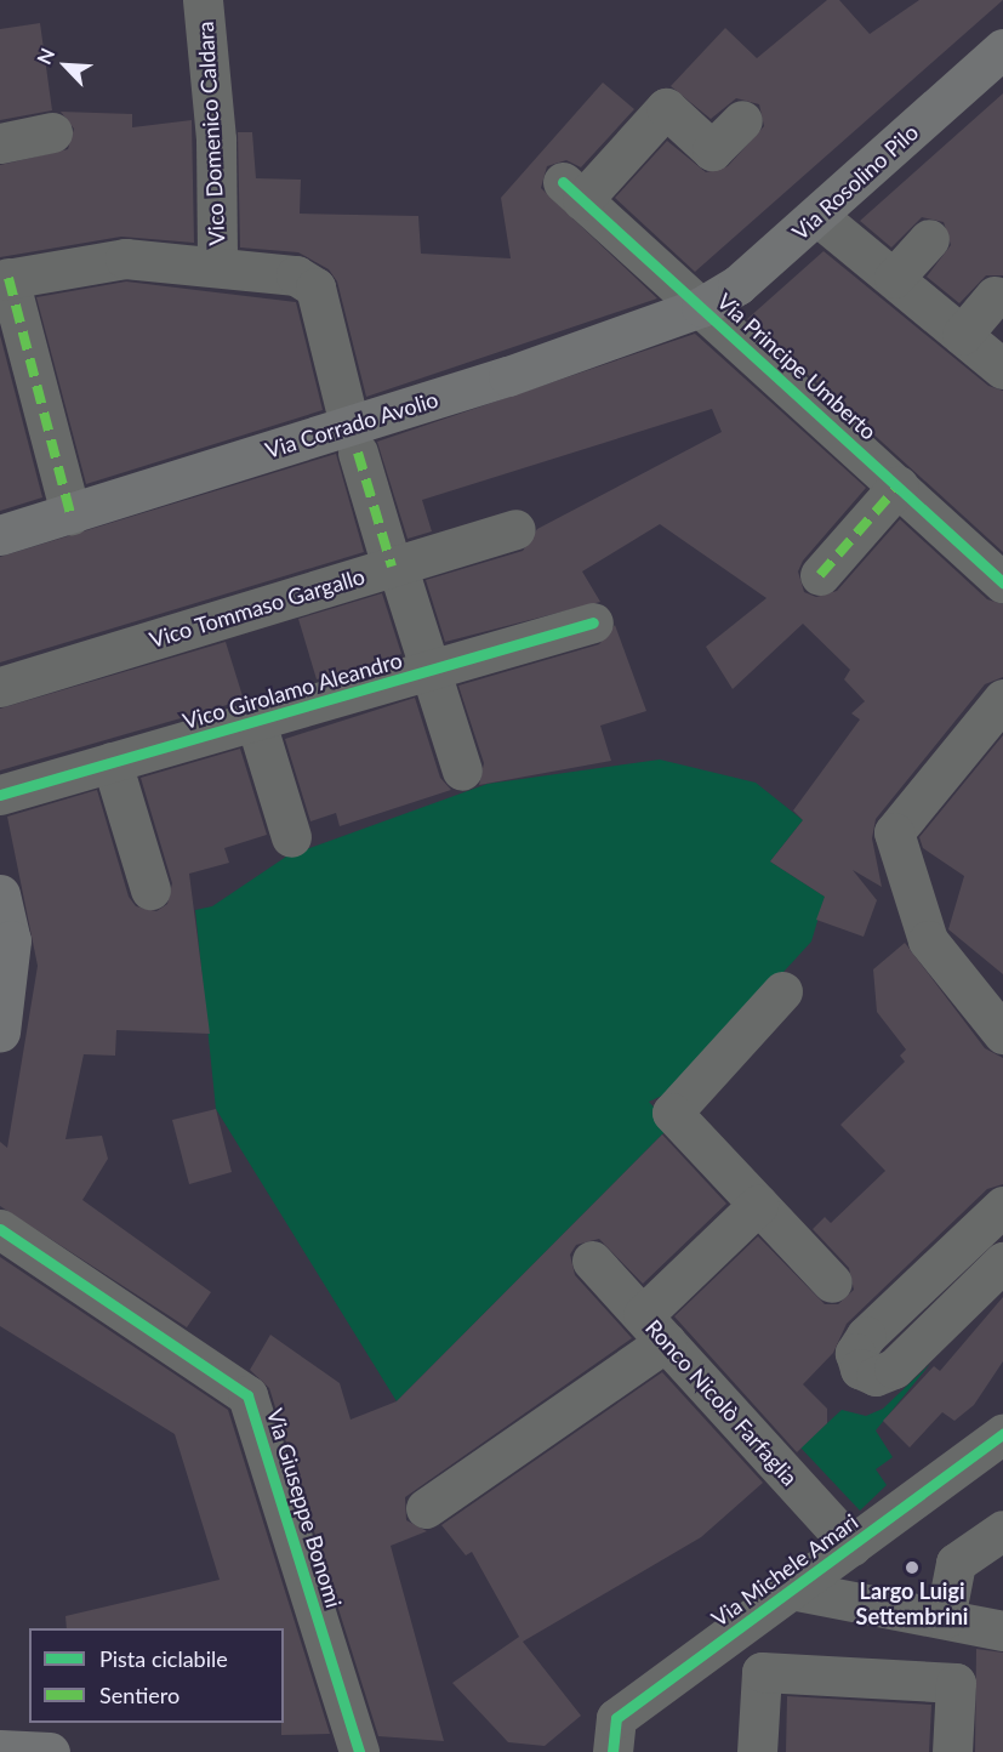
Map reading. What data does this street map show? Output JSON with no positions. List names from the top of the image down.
{
  "streets": {
    "main road": ["Via Rosolino Pilo", "Via Corrado Avolio"],
    "street": [
      "Vico Domenico Caldara",
      "Via Principe Umberto",
      "Vico Tommaso Gargallo",
      "Vico Girolamo Aleandro",
      "Ronco Nicolò Farfaglia",
      "Via Giuseppe Bonomi",
      "Via Michele Amari"
    ]
  },
  "crossings": [
    ["Via Rosolino Pilo", "Via Principe Umberto"],
    ["Via Rosolino Pilo", "Via Corrado Avolio"],
    ["Via Principe Umberto", "Via Corrado Avolio"],
    ["Ronco Nicolò Farfaglia", "Via Michele Amari"]
  ],
  "places": ["Largo Luigi Settembrini"],
  "legend": ["Pista ciclabile", "Sentiero"],
  "north": "top left"
}
